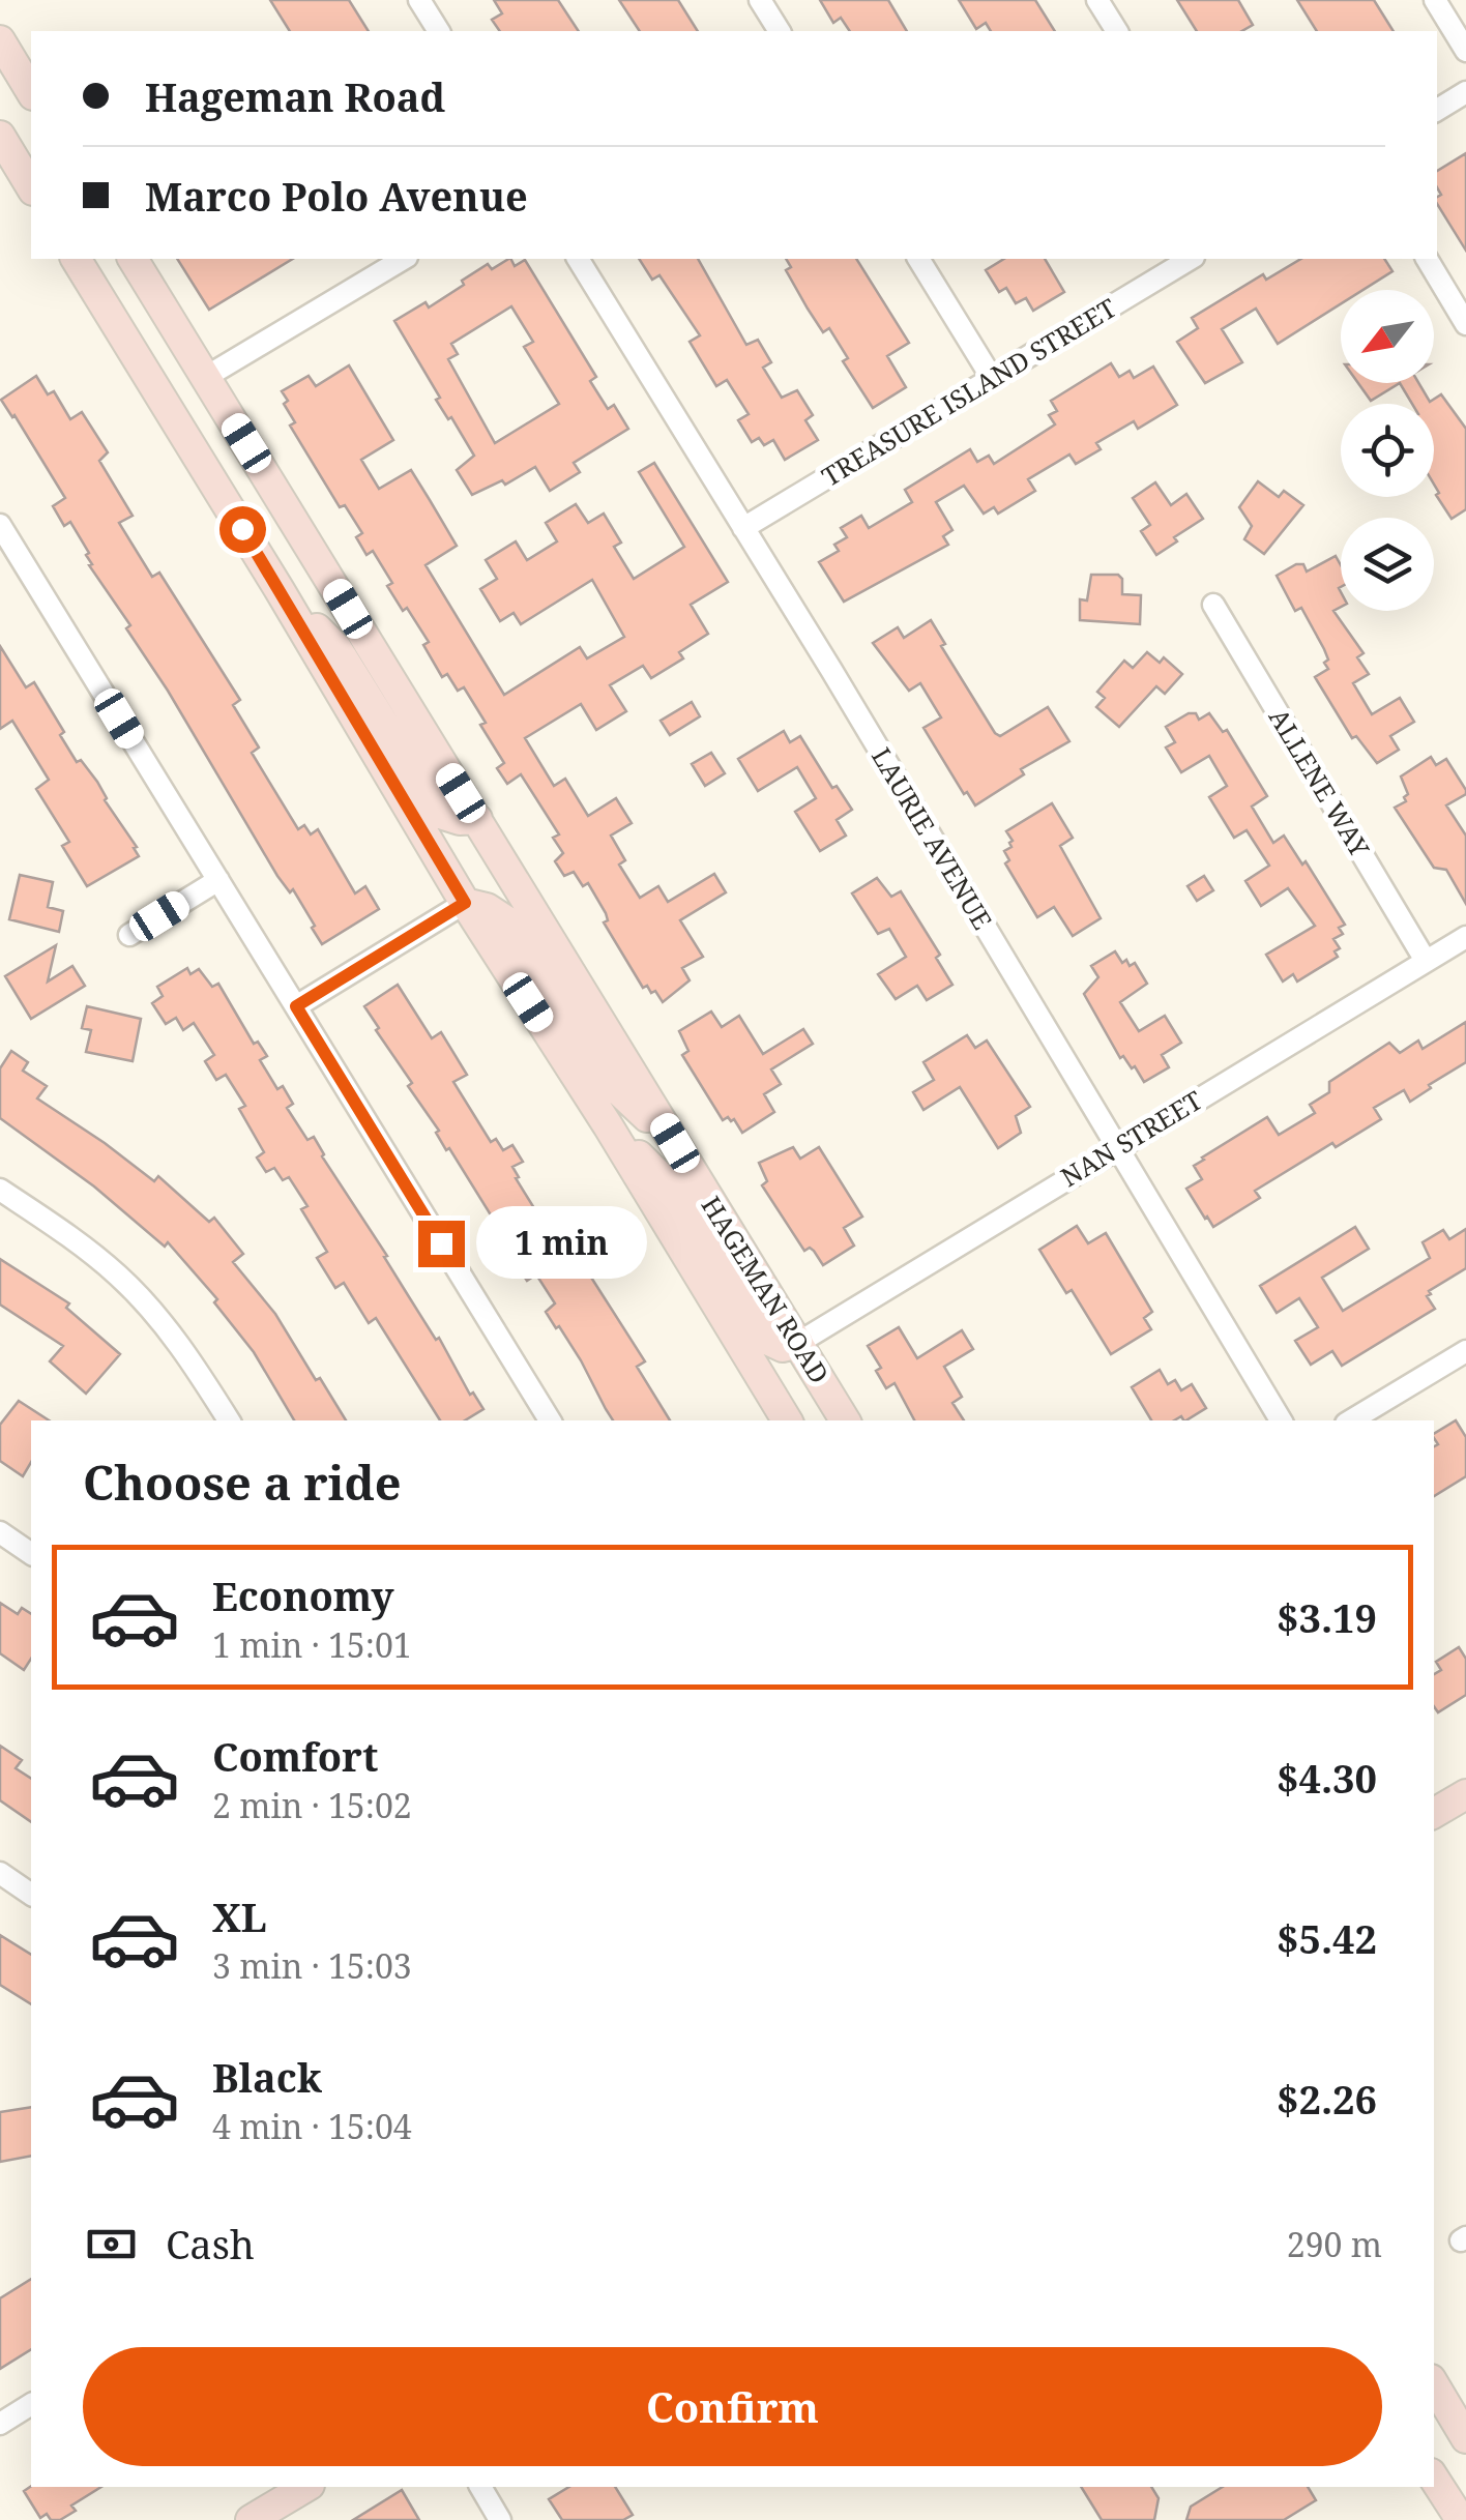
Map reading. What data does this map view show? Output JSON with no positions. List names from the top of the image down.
{
  "streets": {
    "main road": ["HAGEMAN ROAD"],
    "street": [
      "TREASURE ISLAND STREET",
      "ALLENE WAY",
      "LAURIE AVENUE",
      "NAN STREET"
    ]
  },
  "crossings": [
    ["TREASURE ISLAND STREET", "LAURIE AVENUE"],
    ["ALLENE WAY", "NAN STREET"],
    ["LAURIE AVENUE", "NAN STREET"],
    ["NAN STREET", "HAGEMAN ROAD"]
  ],
  "north": "bottom left",
  "page": {
    "banner": ["Hageman Road", "Marco Polo Avenue"],
    "bubble": "1 min",
    "heading": "Choose a ride",
    "list": [
      {
        "name": "Economy",
        "note": "1 min · 15:01",
        "value": "$3.19"
      },
      {
        "name": "Comfort",
        "note": "2 min · 15:02",
        "value": "$4.30"
      },
      {
        "name": "XL",
        "note": "3 min · 15:03",
        "value": "$5.42"
      },
      {
        "name": "Black",
        "note": "4 min · 15:04",
        "value": "$2.26"
      }
    ],
    "pay": ["Cash", "290 m"],
    "buttons": "Confirm"
  }
}
